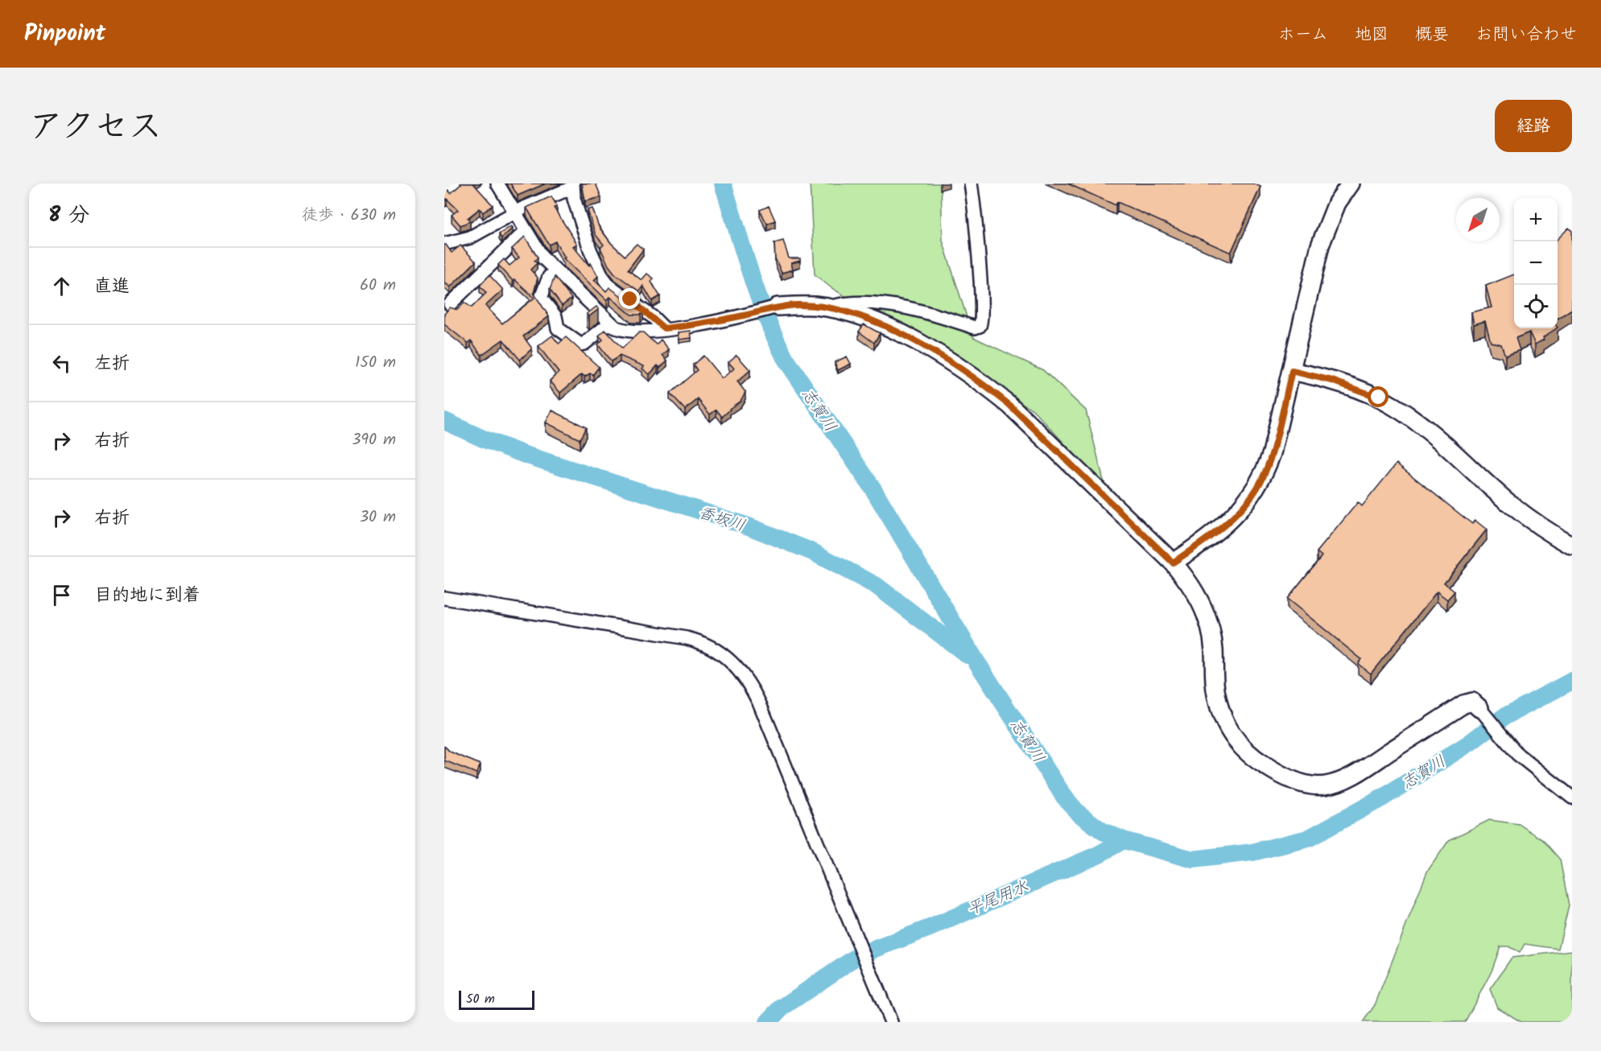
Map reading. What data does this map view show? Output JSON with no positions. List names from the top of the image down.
{
  "water": ["志賀川", "香坂川", "平尾用水"],
  "scale_bar": "50 m",
  "north": "bottom left",
  "page": {
    "header": "Pinpoint",
    "nav": [
      "ホーム",
      "地図",
      "概要",
      "お問い合わせ"
    ],
    "title": "アクセス",
    "buttons": "経路",
    "heading": ["8 分", "徒歩 · 630 m"],
    "map_buttons": ["+", "−"],
    "list": [
      ["直進", "60 m"],
      ["左折", "150 m"],
      ["右折", "390 m"],
      ["右折", "30 m"],
      "目的地に到着"
    ],
    "scale": "50 m"
  }
}
